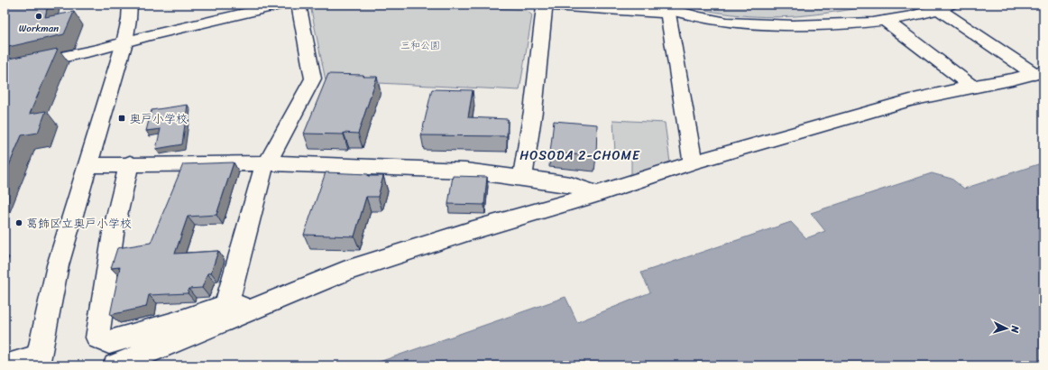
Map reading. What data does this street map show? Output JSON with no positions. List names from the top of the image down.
{
  "districts": ["HOSODA 2-CHOME"],
  "parks": ["三和公園"],
  "places": {
    "other": ["Workman", "葛飾区立奥戸小学校"],
    "transit": ["奥戸小学校"]
  },
  "north": "right"
}
